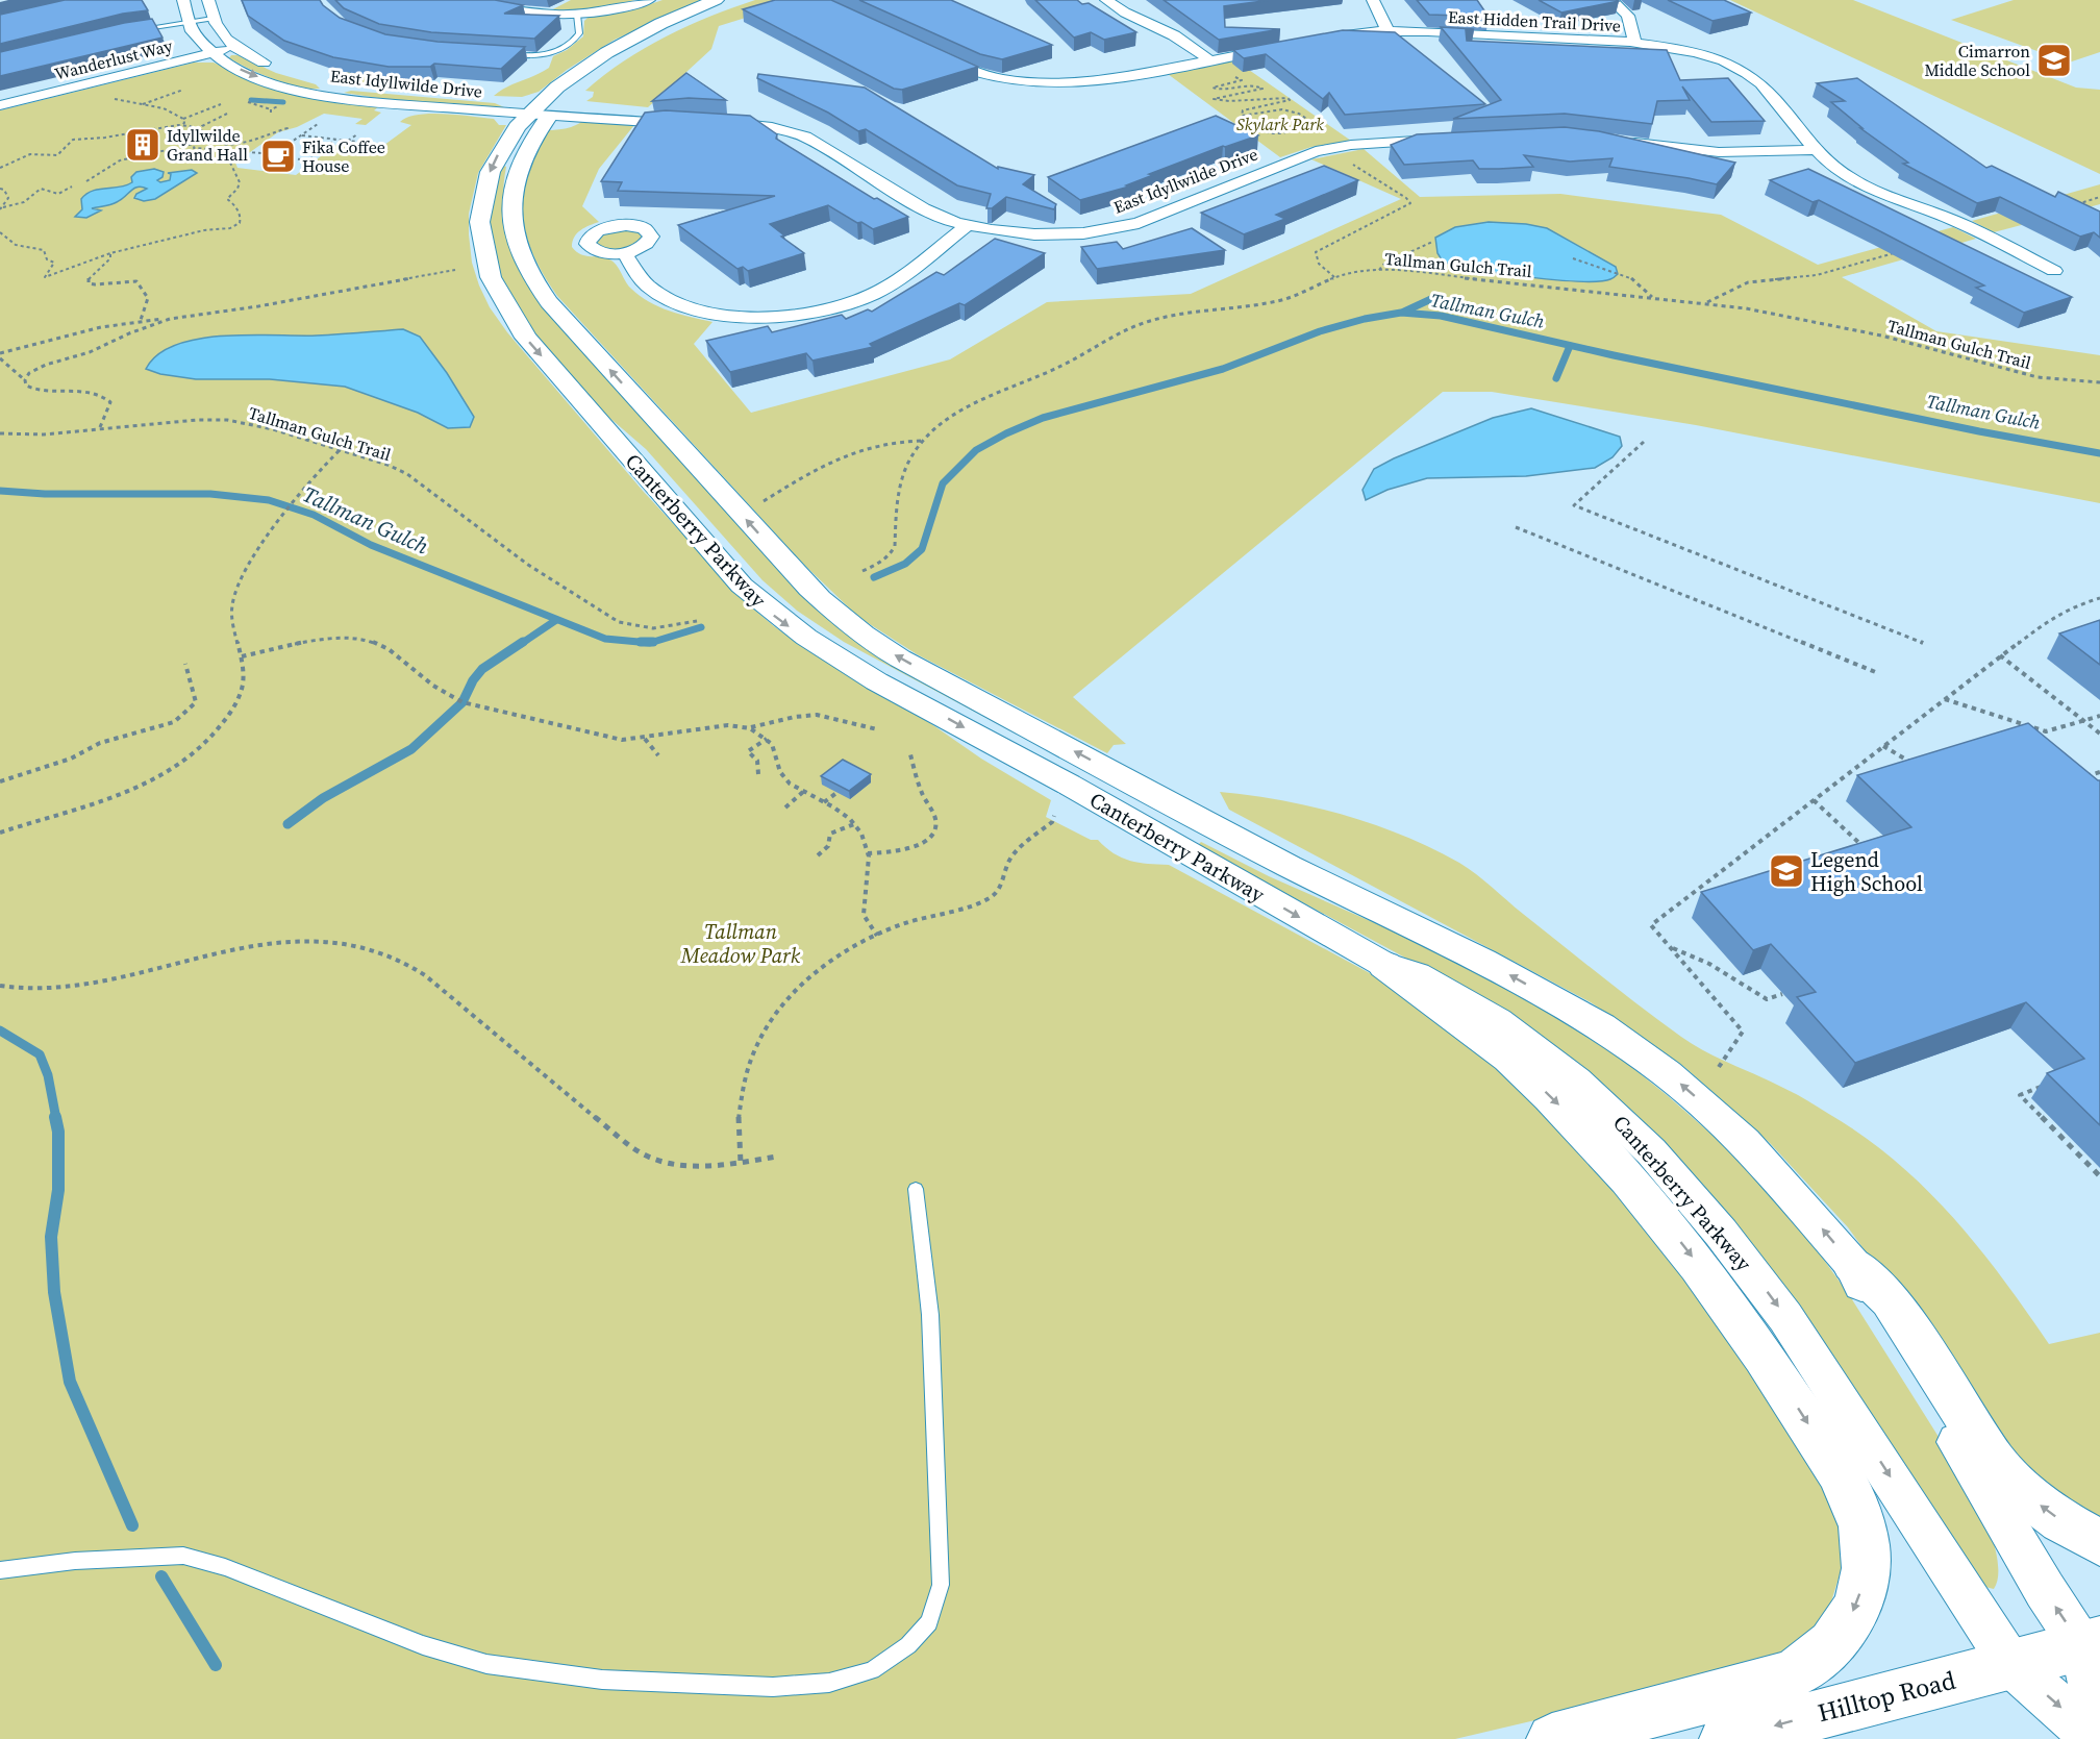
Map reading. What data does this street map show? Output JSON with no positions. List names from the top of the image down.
{
  "streets": {
    "main road": ["Hilltop Road"],
    "street": [
      "East Hidden Trail Drive",
      "Wanderlust Way",
      "East Idyllwilde Drive",
      "Canterberry Parkway"
    ],
    "path": ["Tallman Gulch Trail"]
  },
  "crossings": [
    ["Wanderlust Way", "East Idyllwilde Drive"],
    ["East Idyllwilde Drive", "Canterberry Parkway"],
    ["Canterberry Parkway", "Hilltop Road"]
  ],
  "one_way": ["Hilltop Road"],
  "water": ["Tallman Gulch"],
  "parks": ["Skylark Park", "Tallman Meadow Park"],
  "places": {
    "school or university": ["Cimarron Middle School", "Legend High School"],
    "building": ["Idyllwilde Grand Hall"],
    "cafe": ["Fika Coffee House"]
  }
}
